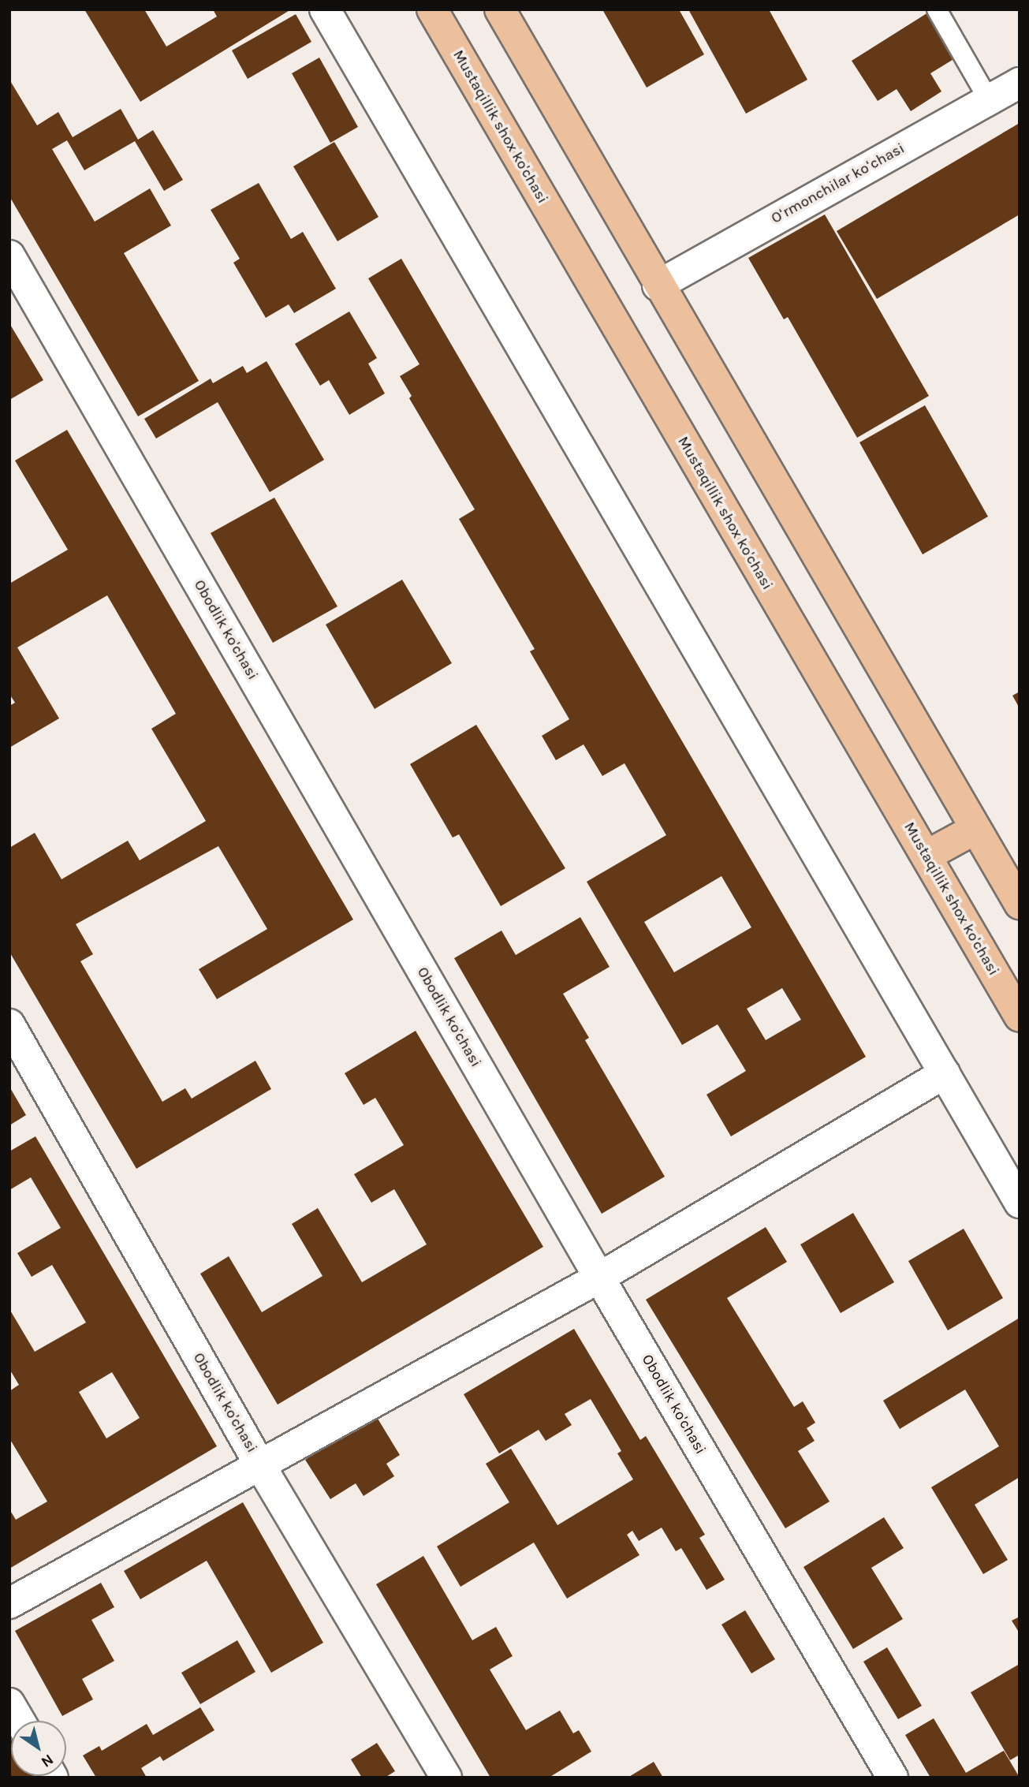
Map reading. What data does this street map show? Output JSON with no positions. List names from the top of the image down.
{
  "streets": {
    "main road": ["Mustaqillik shox ko'chasi"],
    "street": ["Oʻrmonchilar koʻchasi", "Obodlik ko'chasi"]
  },
  "north": "bottom right"
}
